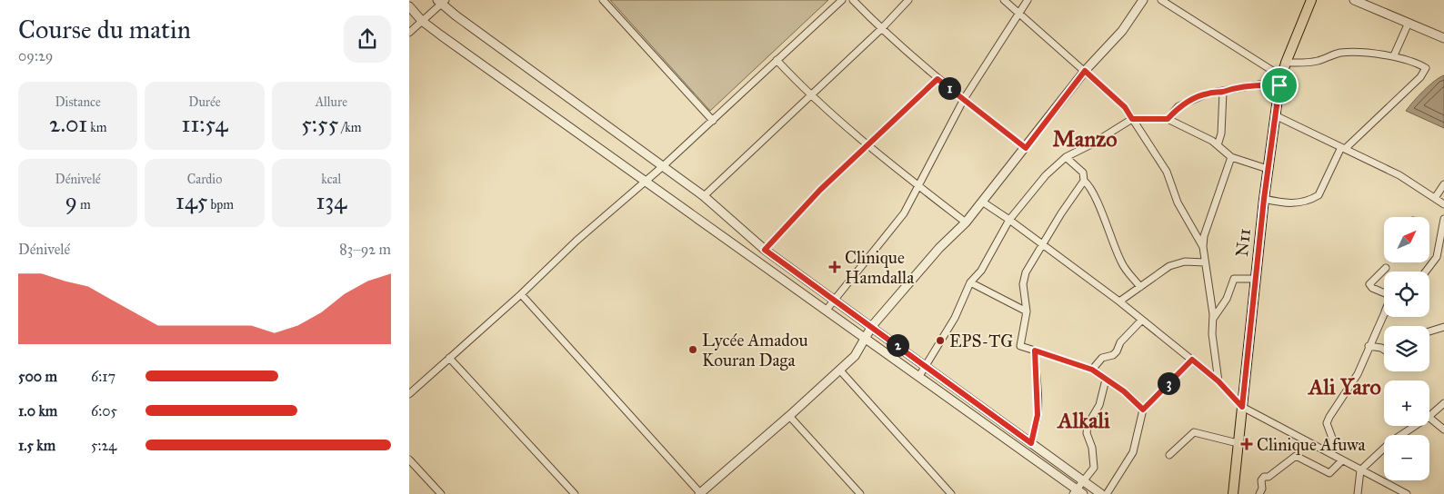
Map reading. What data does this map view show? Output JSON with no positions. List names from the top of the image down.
{
  "streets": {
    "main road": ["N11"]
  },
  "districts": ["Manzo", "Ali Yaro", "Alkali"],
  "places": {
    "health": ["Clinique Hamdalla", "Clinique Afuwa"],
    "other": ["EPS-TG", "Lycée Amadou Kouran Daga"]
  },
  "north": "top right",
  "page": {
    "heading": ["Course du matin", "09:29"],
    "stats": [
      ["Distance", "2.01 km"],
      ["Durée", "11:54"],
      ["Allure", "5:55 /km"],
      ["Dénivelé", "9 m"],
      ["Cardio", "145 bpm"],
      ["kcal", "134"]
    ],
    "pins": ["1", "2", "3"],
    "map_buttons": ["+", "−"],
    "chart": ["Dénivelé", "83–92 m"],
    "list": [
      {
        "name": "500 m",
        "note": "6:17"
      },
      {
        "name": "1.0 km",
        "note": "6:05"
      },
      {
        "name": "1.5 km",
        "note": "5:24"
      }
    ]
  }
}
